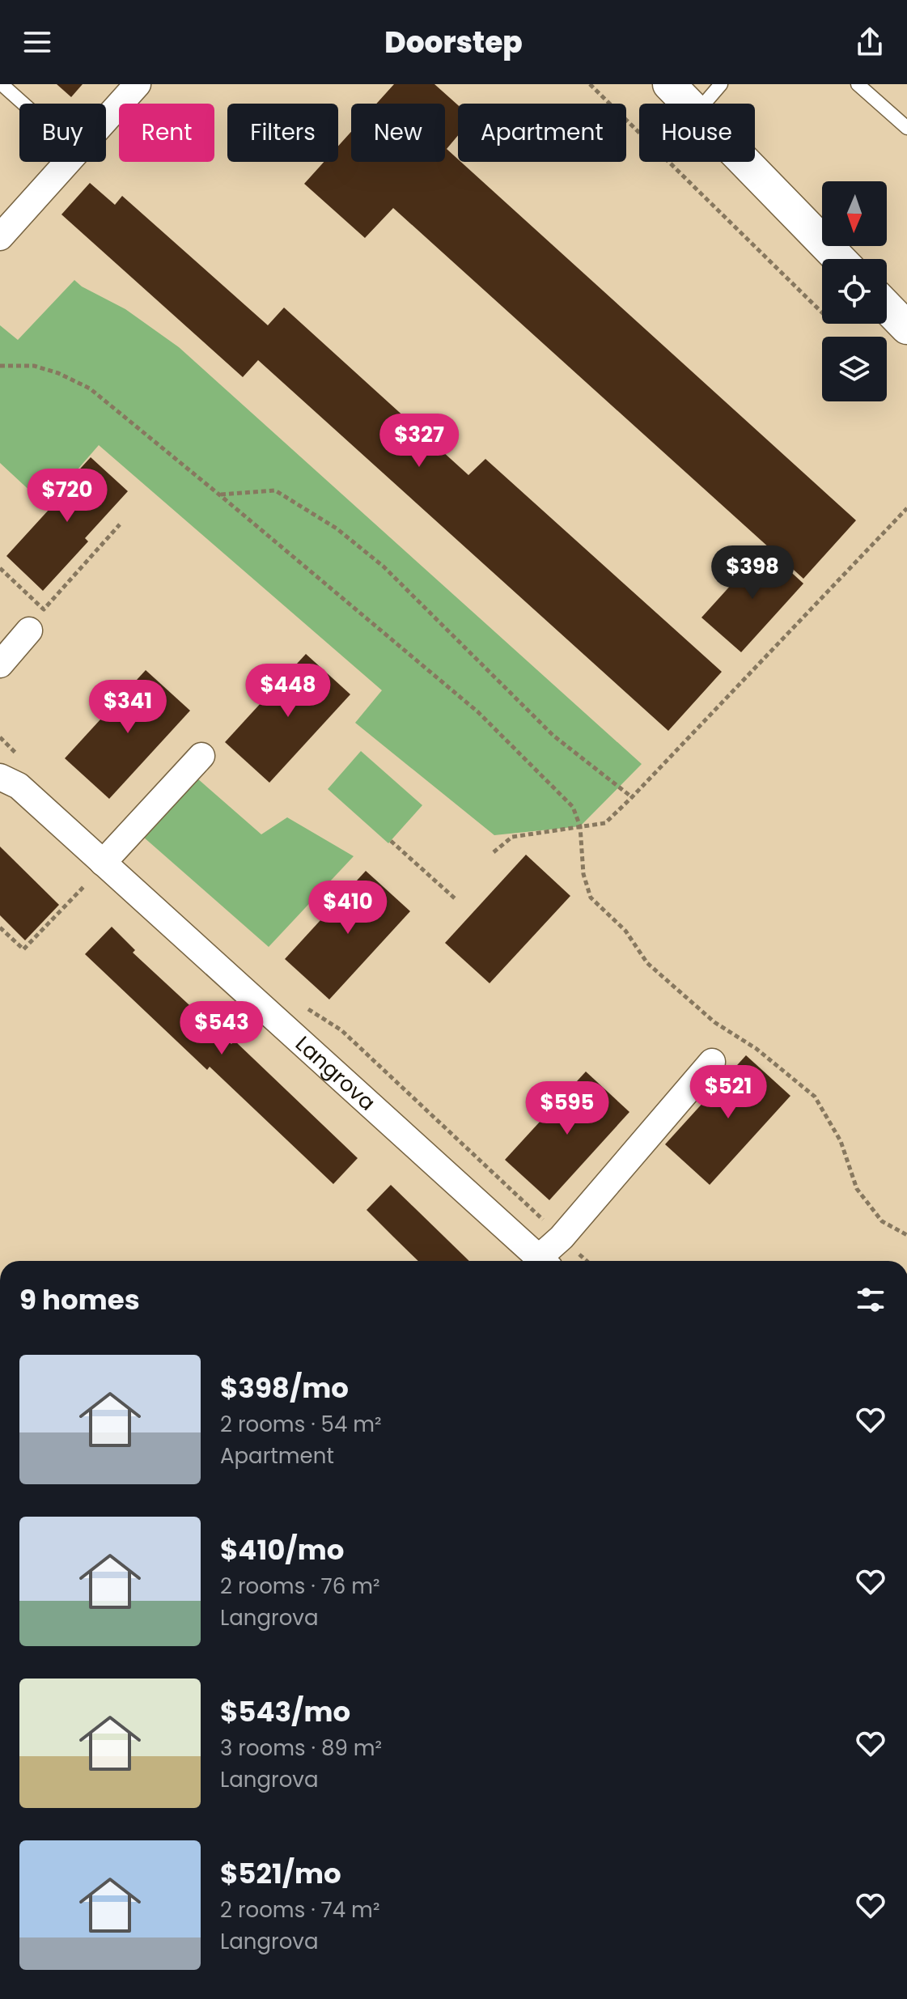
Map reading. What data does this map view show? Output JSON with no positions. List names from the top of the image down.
{
  "streets": {
    "street": ["Langrova"]
  },
  "north": "bottom",
  "page": {
    "header": "Doorstep",
    "chip": [
      "Buy",
      "Rent",
      "Filters",
      "New",
      "Apartment",
      "House"
    ],
    "price": [
      "$327",
      "$720",
      "$398",
      "$448",
      "$341",
      "$410",
      "$543",
      "$521",
      "$595"
    ],
    "heading": "9 homes",
    "list": [
      {
        "name": "$398/mo",
        "note": "2 rooms · 54 m² · Apartment"
      },
      {
        "name": "$410/mo",
        "note": "2 rooms · 76 m² · Langrova"
      },
      {
        "name": "$543/mo",
        "note": "3 rooms · 89 m² · Langrova"
      },
      {
        "name": "$521/mo",
        "note": "2 rooms · 74 m² · Langrova"
      }
    ]
  }
}
